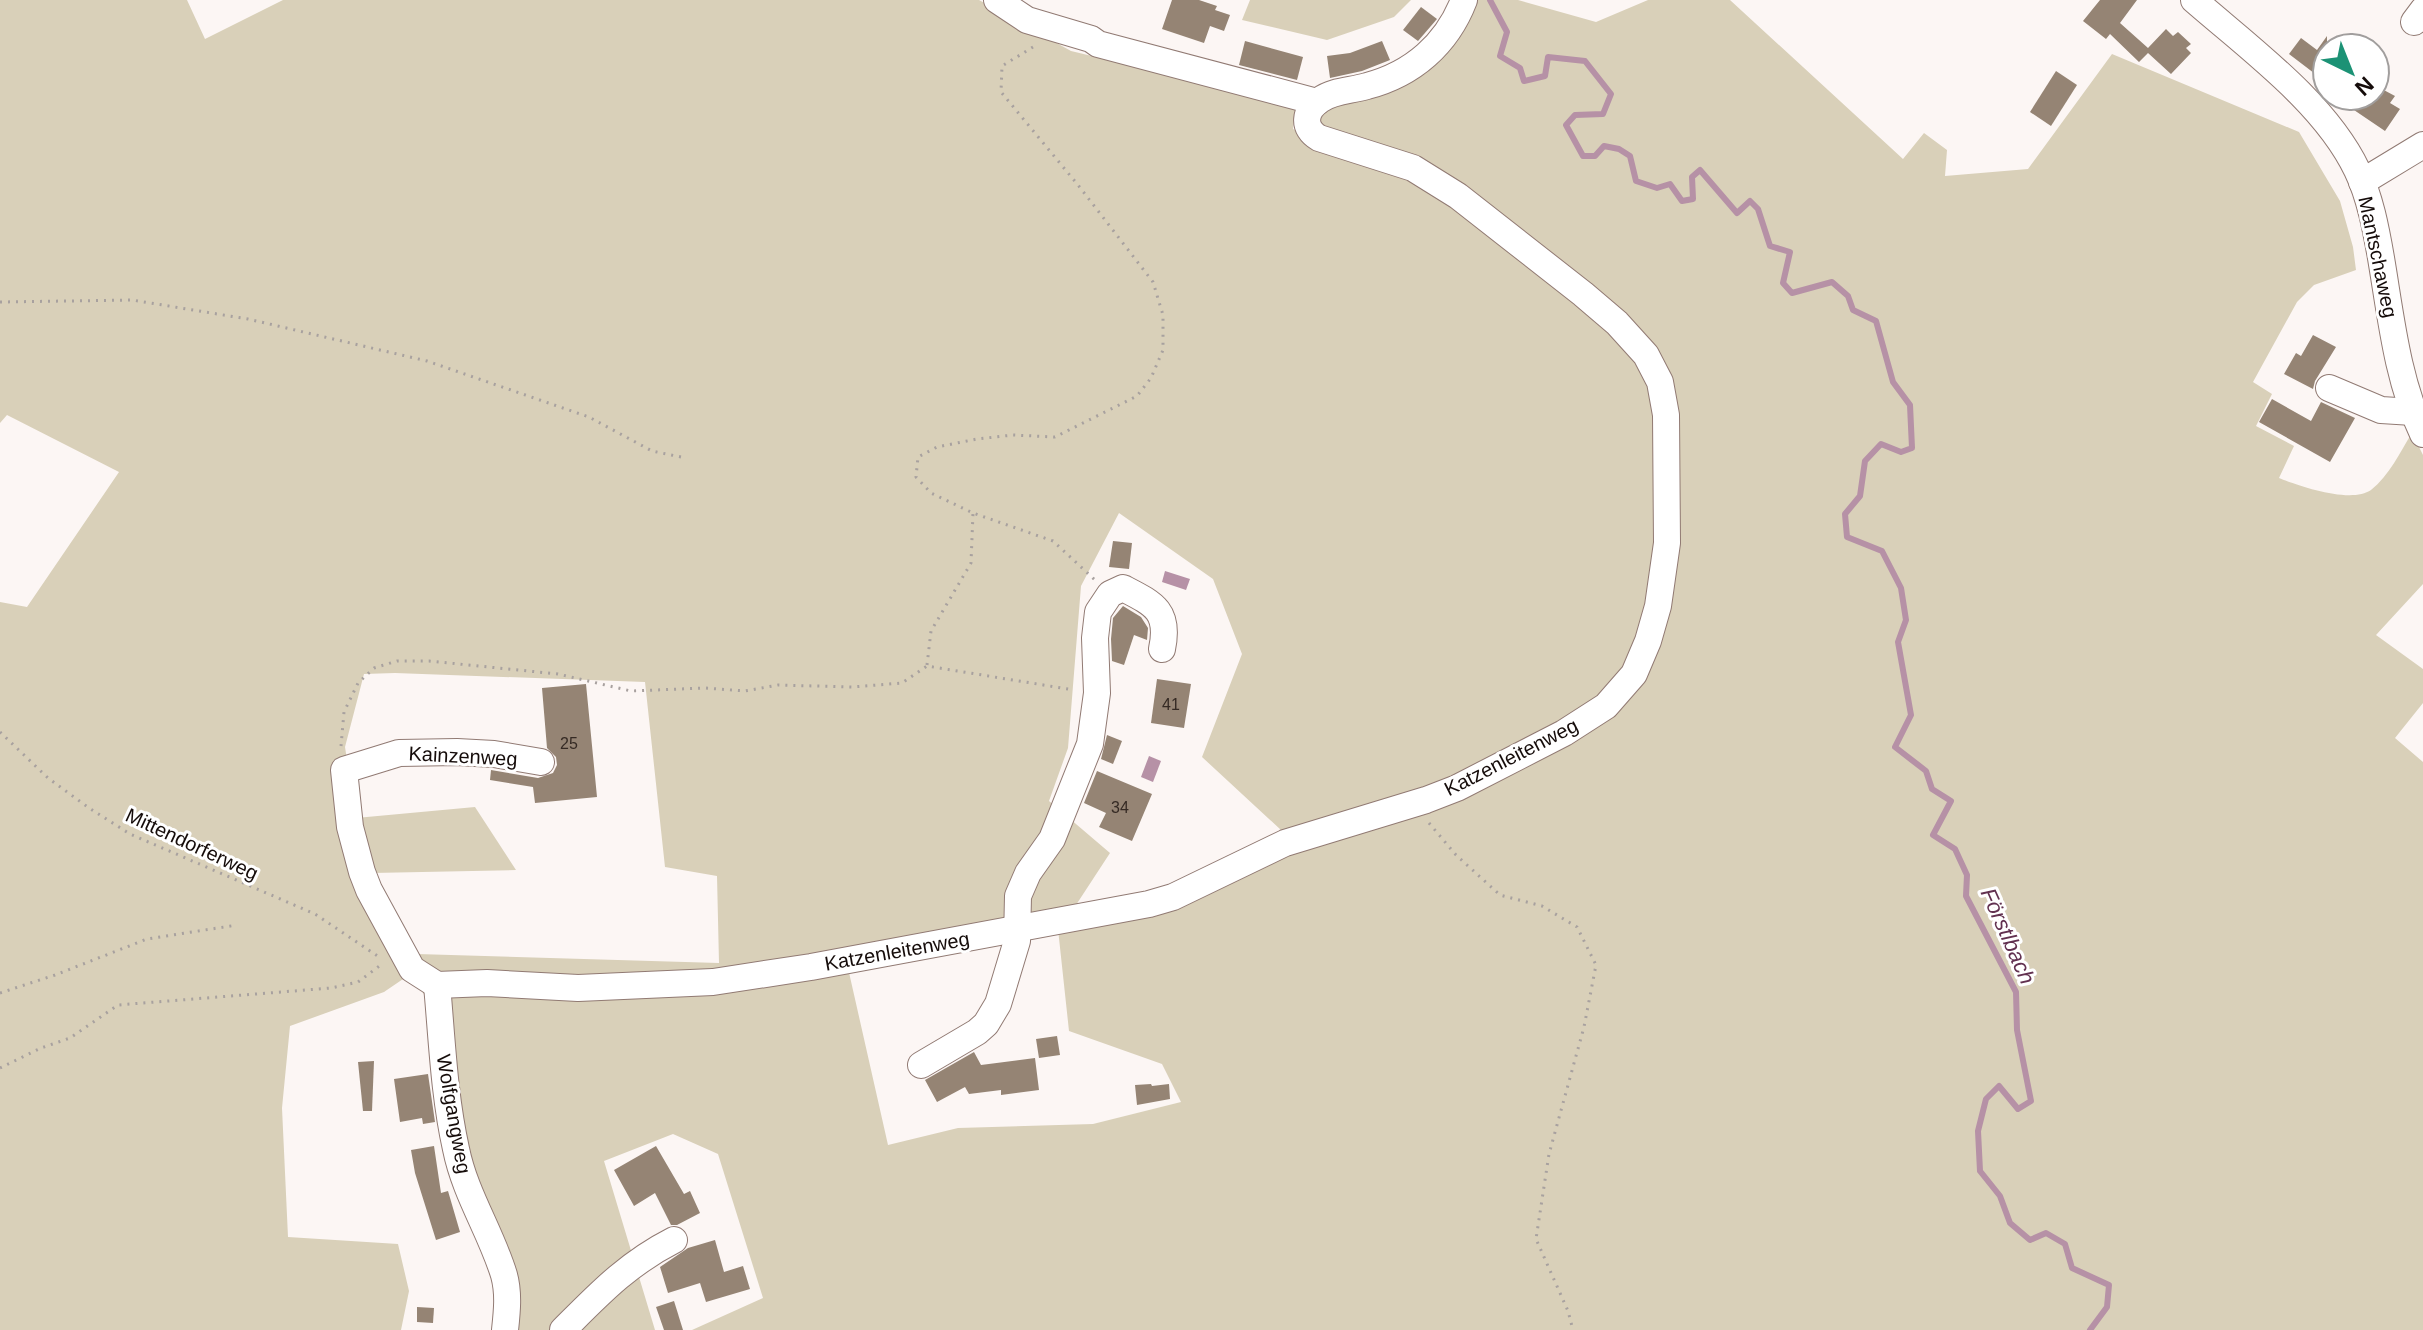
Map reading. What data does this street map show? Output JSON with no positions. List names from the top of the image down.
{
  "streets": {
    "street": [
      "Mantschaweg",
      "Kainzenweg",
      "Katzenleitenweg",
      "Wolfgangweg"
    ],
    "path": ["Mittendorferweg"]
  },
  "crossings": [
    ["Katzenleitenweg", "Wolfgangweg"]
  ],
  "water": ["Förstlbach"],
  "house_numbers": ["41", "25", "34"],
  "north": "bottom right"
}
